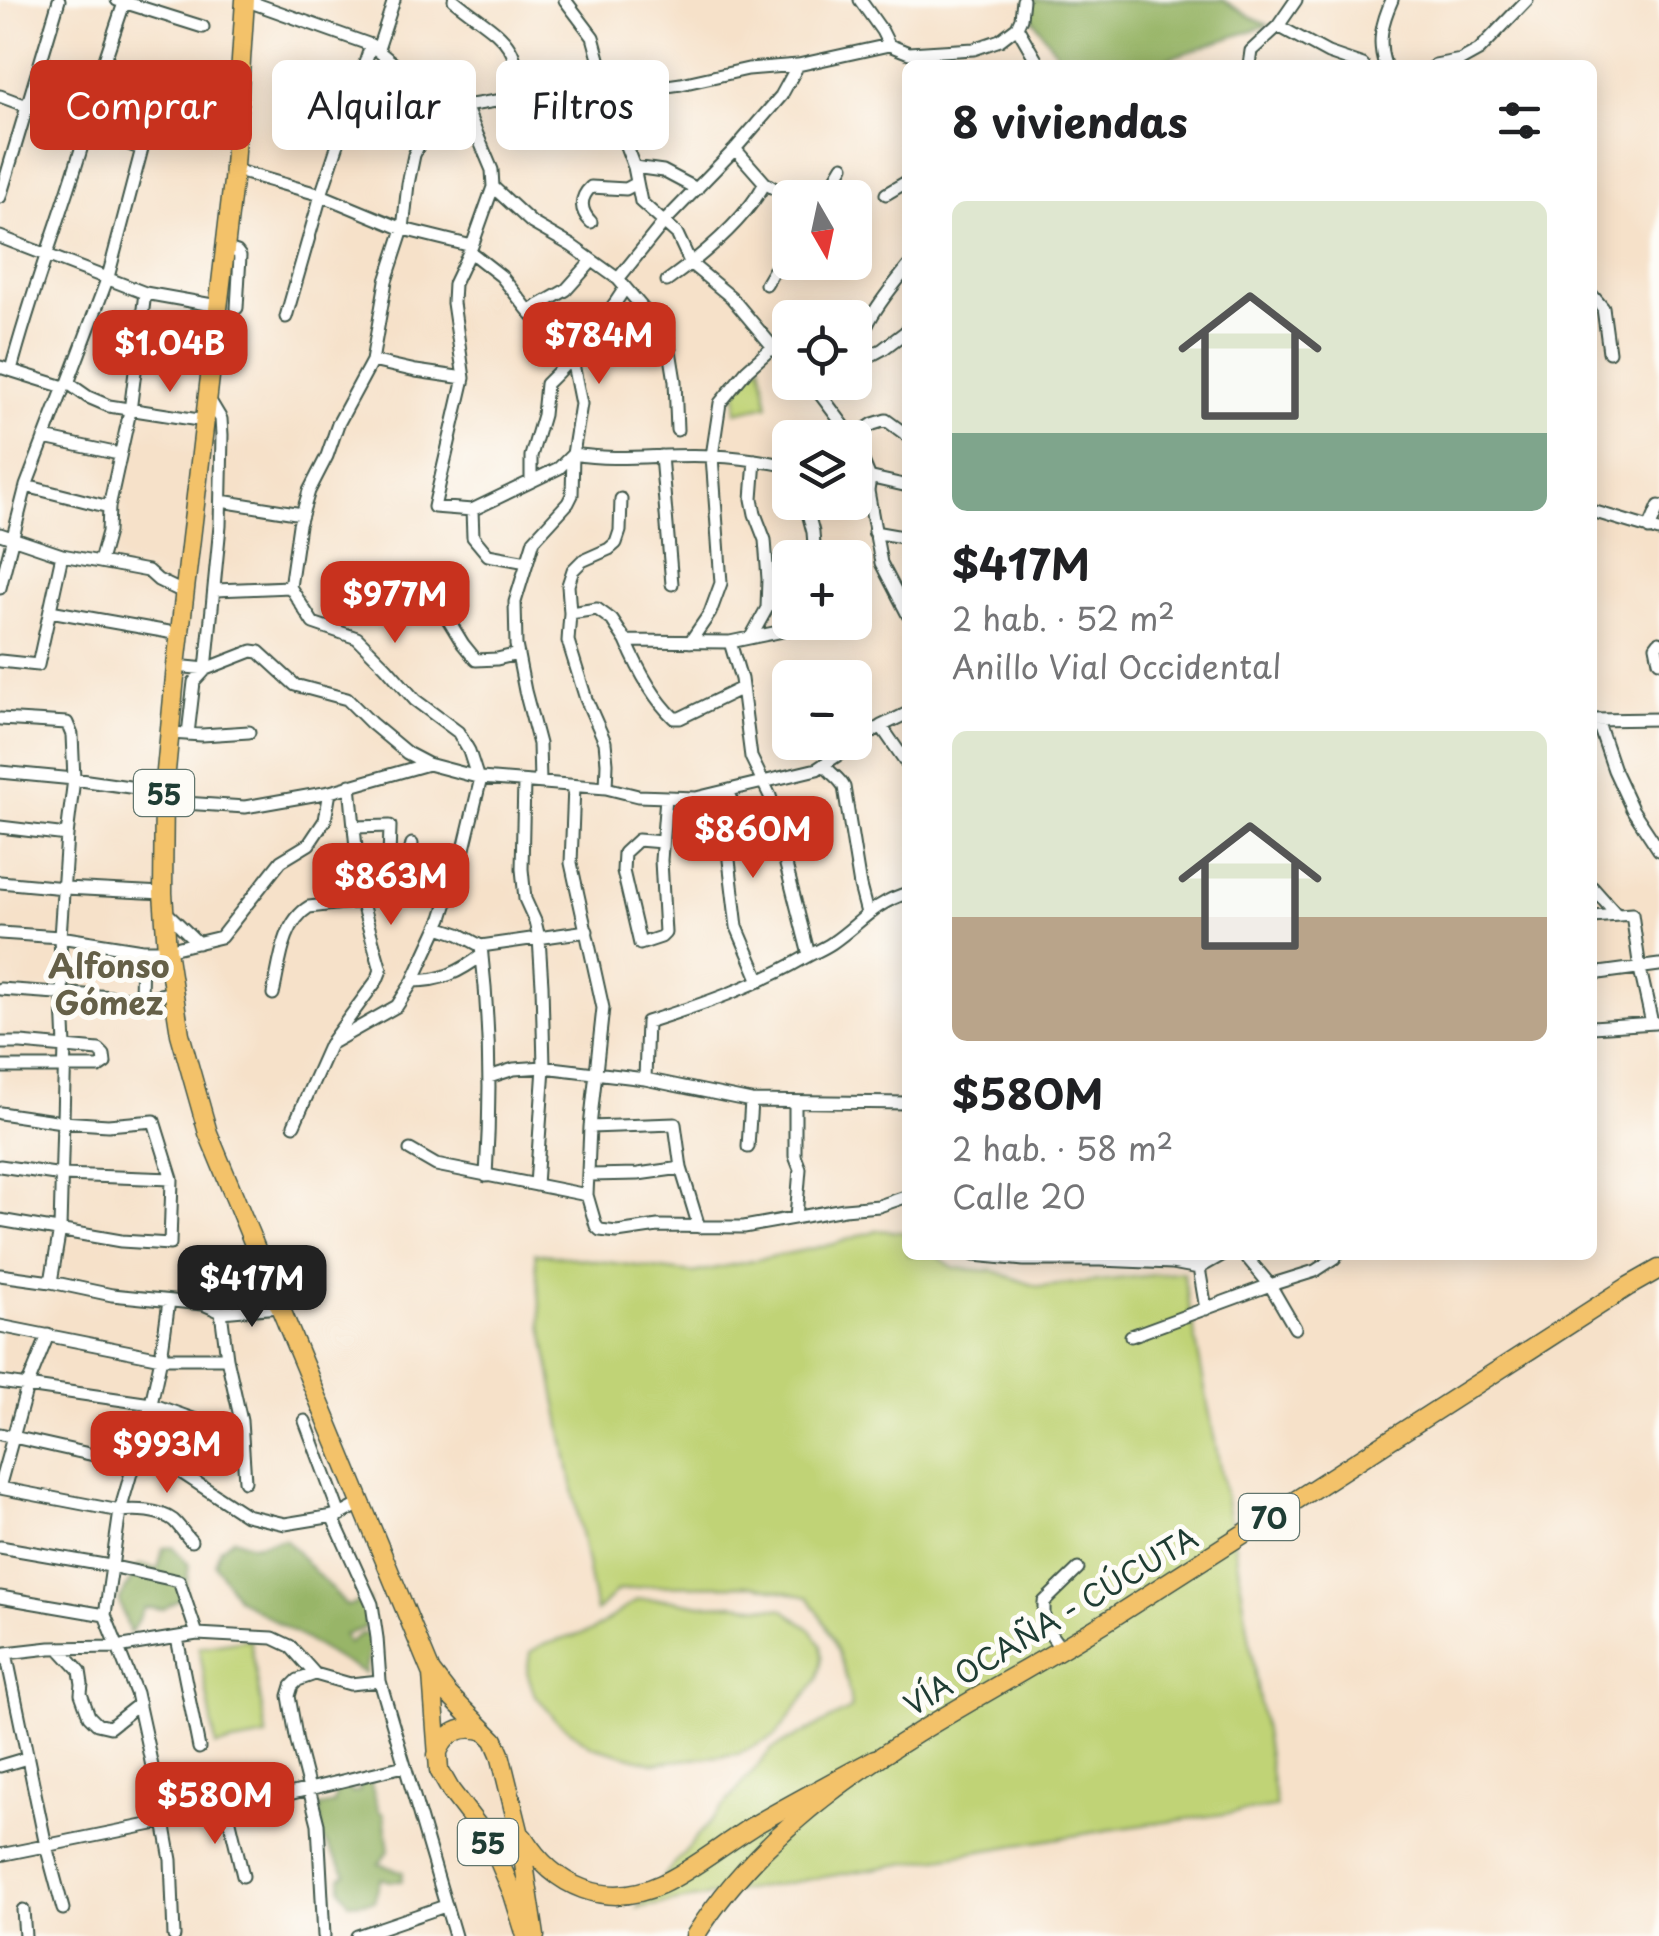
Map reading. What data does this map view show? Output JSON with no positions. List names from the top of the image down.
{
  "streets": {
    "main road": ["55", "70", "VÍA OCAÑA - CÚCUTA"]
  },
  "crossings": [
    ["70", "VÍA OCAÑA - CÚCUTA"]
  ],
  "districts": ["Alfonso Gómez"],
  "north": "bottom",
  "page": {
    "chip": ["Comprar", "Alquilar", "Filtros"],
    "heading": "8 viviendas",
    "map_buttons": ["+", "−"],
    "list": [
      {
        "name": "$417M",
        "note": "2 hab. · 52 m² · Anillo Vial Occidental"
      },
      {
        "name": "$580M",
        "note": "2 hab. · 58 m² · Calle 20"
      }
    ],
    "price": [
      "$784M",
      "$1.04B",
      "$977M",
      "$860M",
      "$863M",
      "$417M",
      "$993M",
      "$580M"
    ]
  }
}
